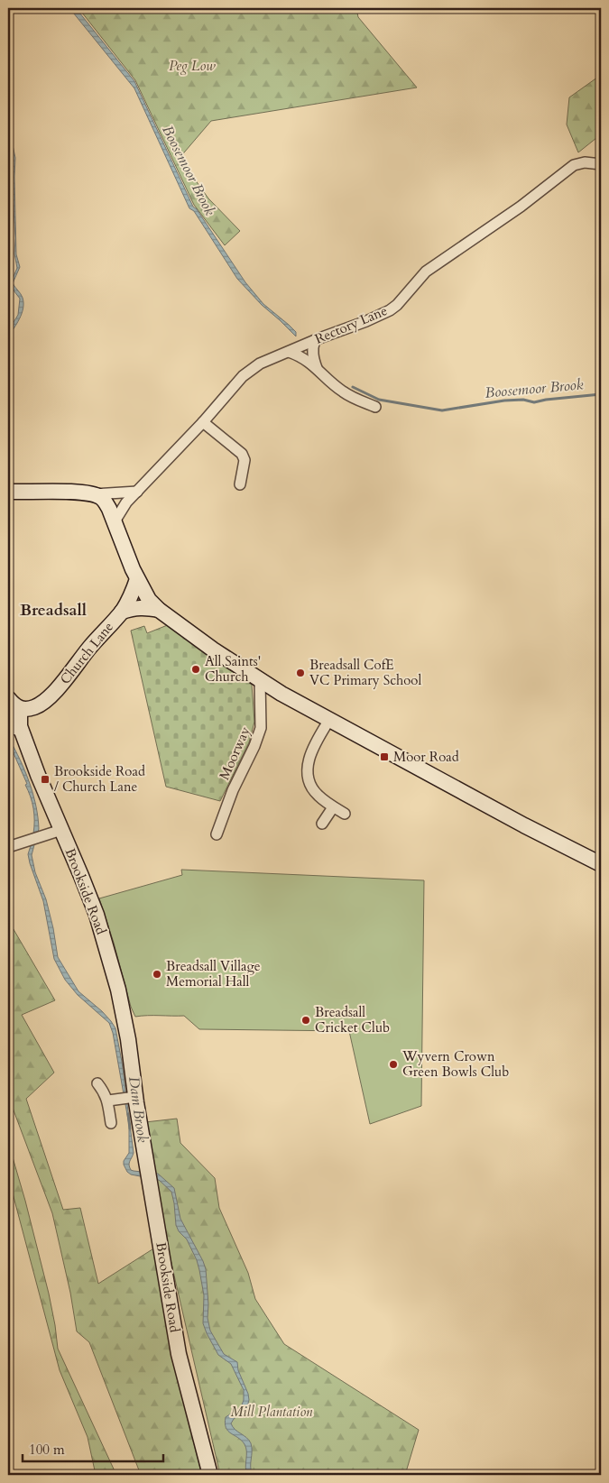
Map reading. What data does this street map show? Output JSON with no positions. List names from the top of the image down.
{
  "streets": {
    "street": [
      "Rectory Lane",
      "Church Lane",
      "Moorway",
      "Brookside Road"
    ]
  },
  "crossings": [
    ["Church Lane", "Brookside Road"]
  ],
  "districts": ["Breadsall"],
  "water": ["Boosemoor Brook", "Dam Brook"],
  "parks": ["Peg Low", "Mill Plantation"],
  "places": {
    "other": [
      "All Saints' Church",
      "Breadsall CofE VC Primary School",
      "Breadsall Village Memorial Hall",
      "Breadsall Cricket Club",
      "Wyvern Crown Green Bowls Club"
    ],
    "transit": ["Moor Road", "Brookside Road / Church Lane"]
  },
  "scale_bar": "100 m"
}
